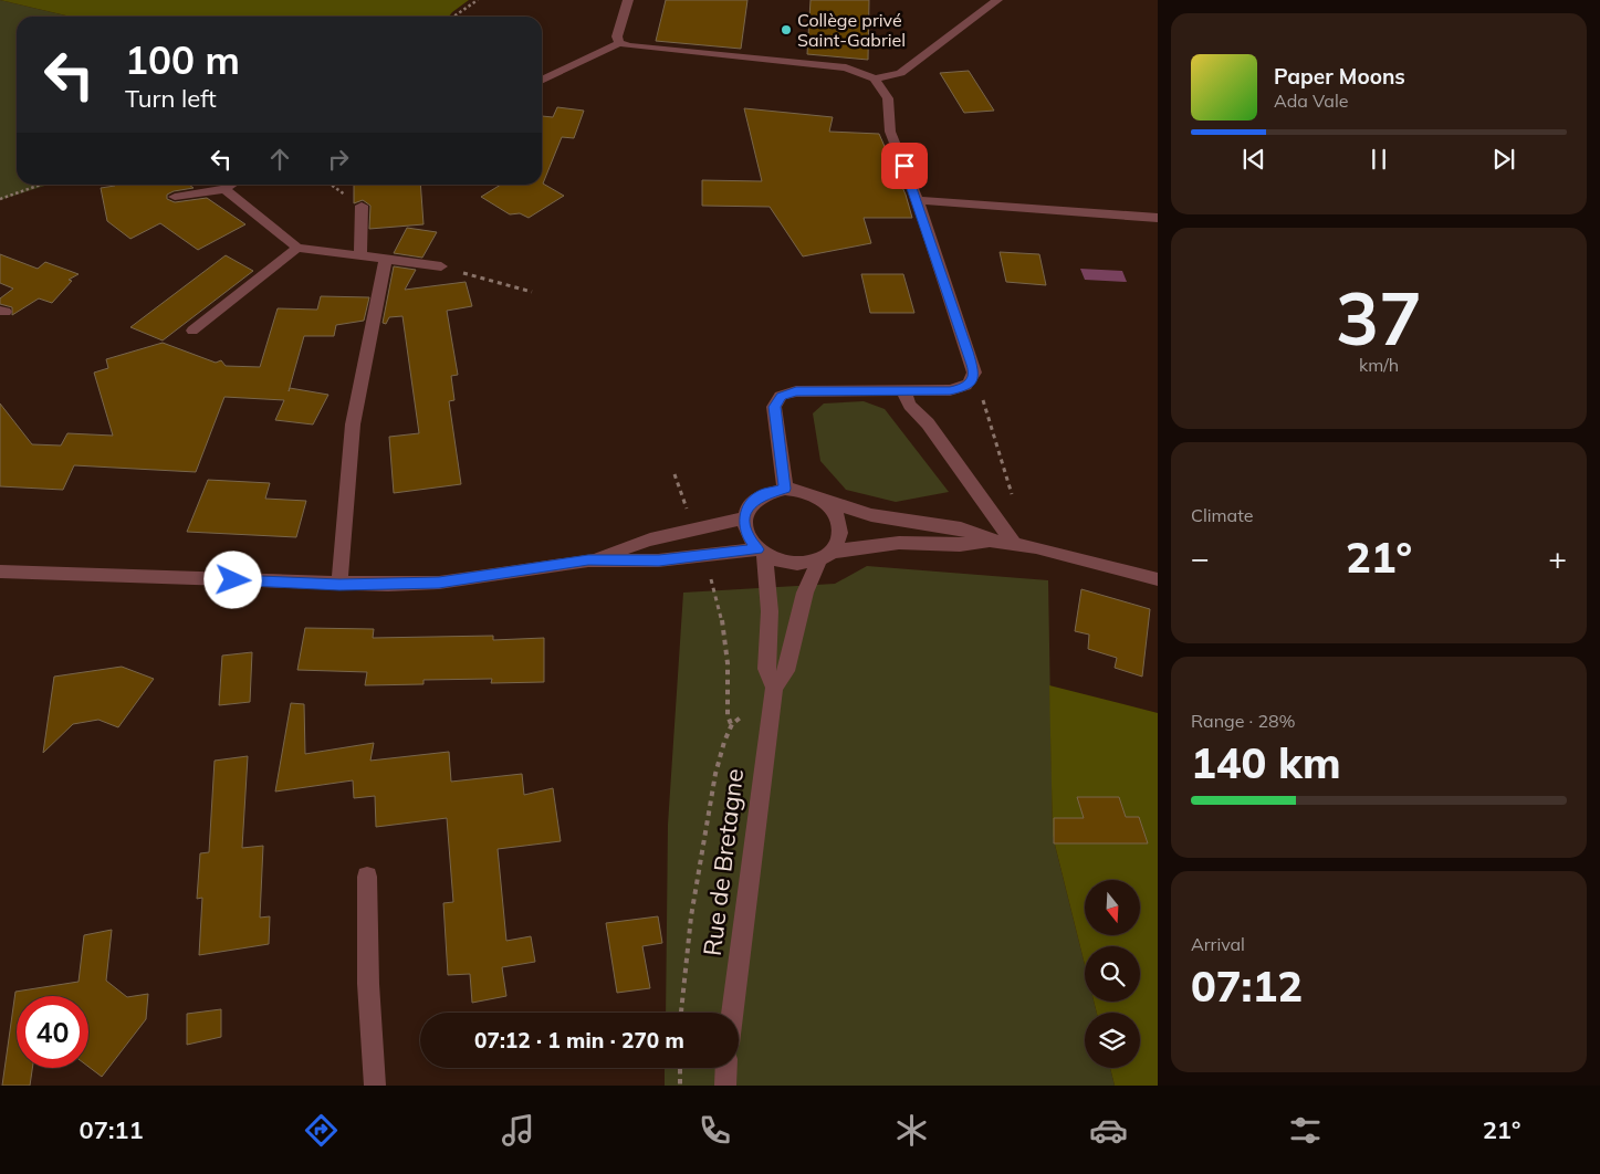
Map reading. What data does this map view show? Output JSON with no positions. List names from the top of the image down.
{
  "streets": {
    "street": ["Rue de Bretagne"]
  },
  "places": ["Collège privé Saint-Gabriel"],
  "north": "bottom",
  "page": {
    "turn": ["100 m", "Turn left"],
    "song": ["Paper Moons", "Ada Vale"],
    "tile": [
      ["37", "km/h"],
      "Climate",
      ["Range · 28%", "140 km"],
      ["Arrival", "07:12"]
    ],
    "heat": ["−", "21°", "+"],
    "limit": "40",
    "trip": "07:12 · 1 min · 270 m",
    "tabs": ["07:11", "21°"]
  }
}
